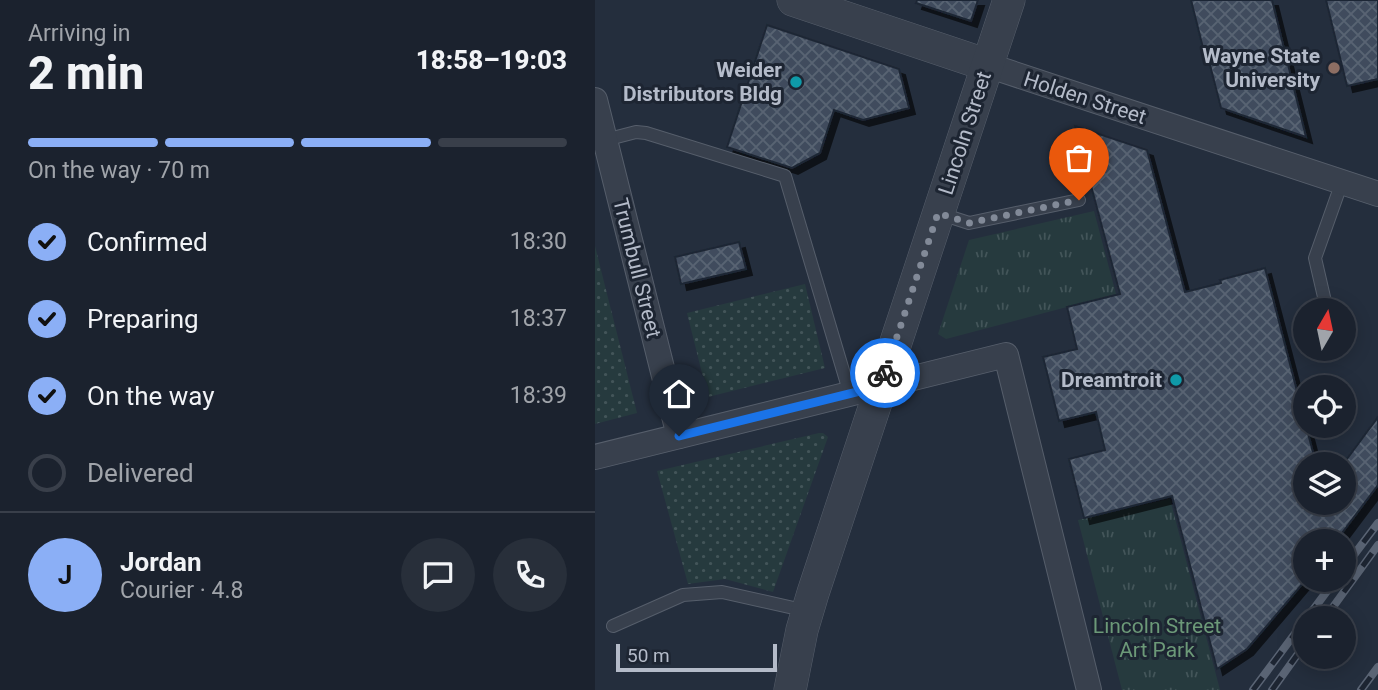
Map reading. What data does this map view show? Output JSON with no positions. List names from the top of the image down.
{
  "streets": {
    "street": ["Holden Street", "Lincoln Street", "Trumbull Street"]
  },
  "crossings": [
    ["Holden Street", "Lincoln Street"]
  ],
  "parks": ["Lincoln Street Art Park"],
  "places": ["Wayne State University", "Weider Distributors Bldg", "Dreamtroit"],
  "scale_bar": "50 m",
  "north": "top",
  "page": {
    "heading": ["2 min", "Arriving in", "18:58–19:03"],
    "panel": ["Jordan", "Courier · 4.8"],
    "bar": "On the way · 70 m",
    "list": [
      ["Confirmed", "18:30"],
      ["Preparing", "18:37"],
      ["On the way", "18:39"],
      "Delivered"
    ],
    "map_buttons": ["+", "−"],
    "round": "J",
    "scale": "50 m"
  }
}
